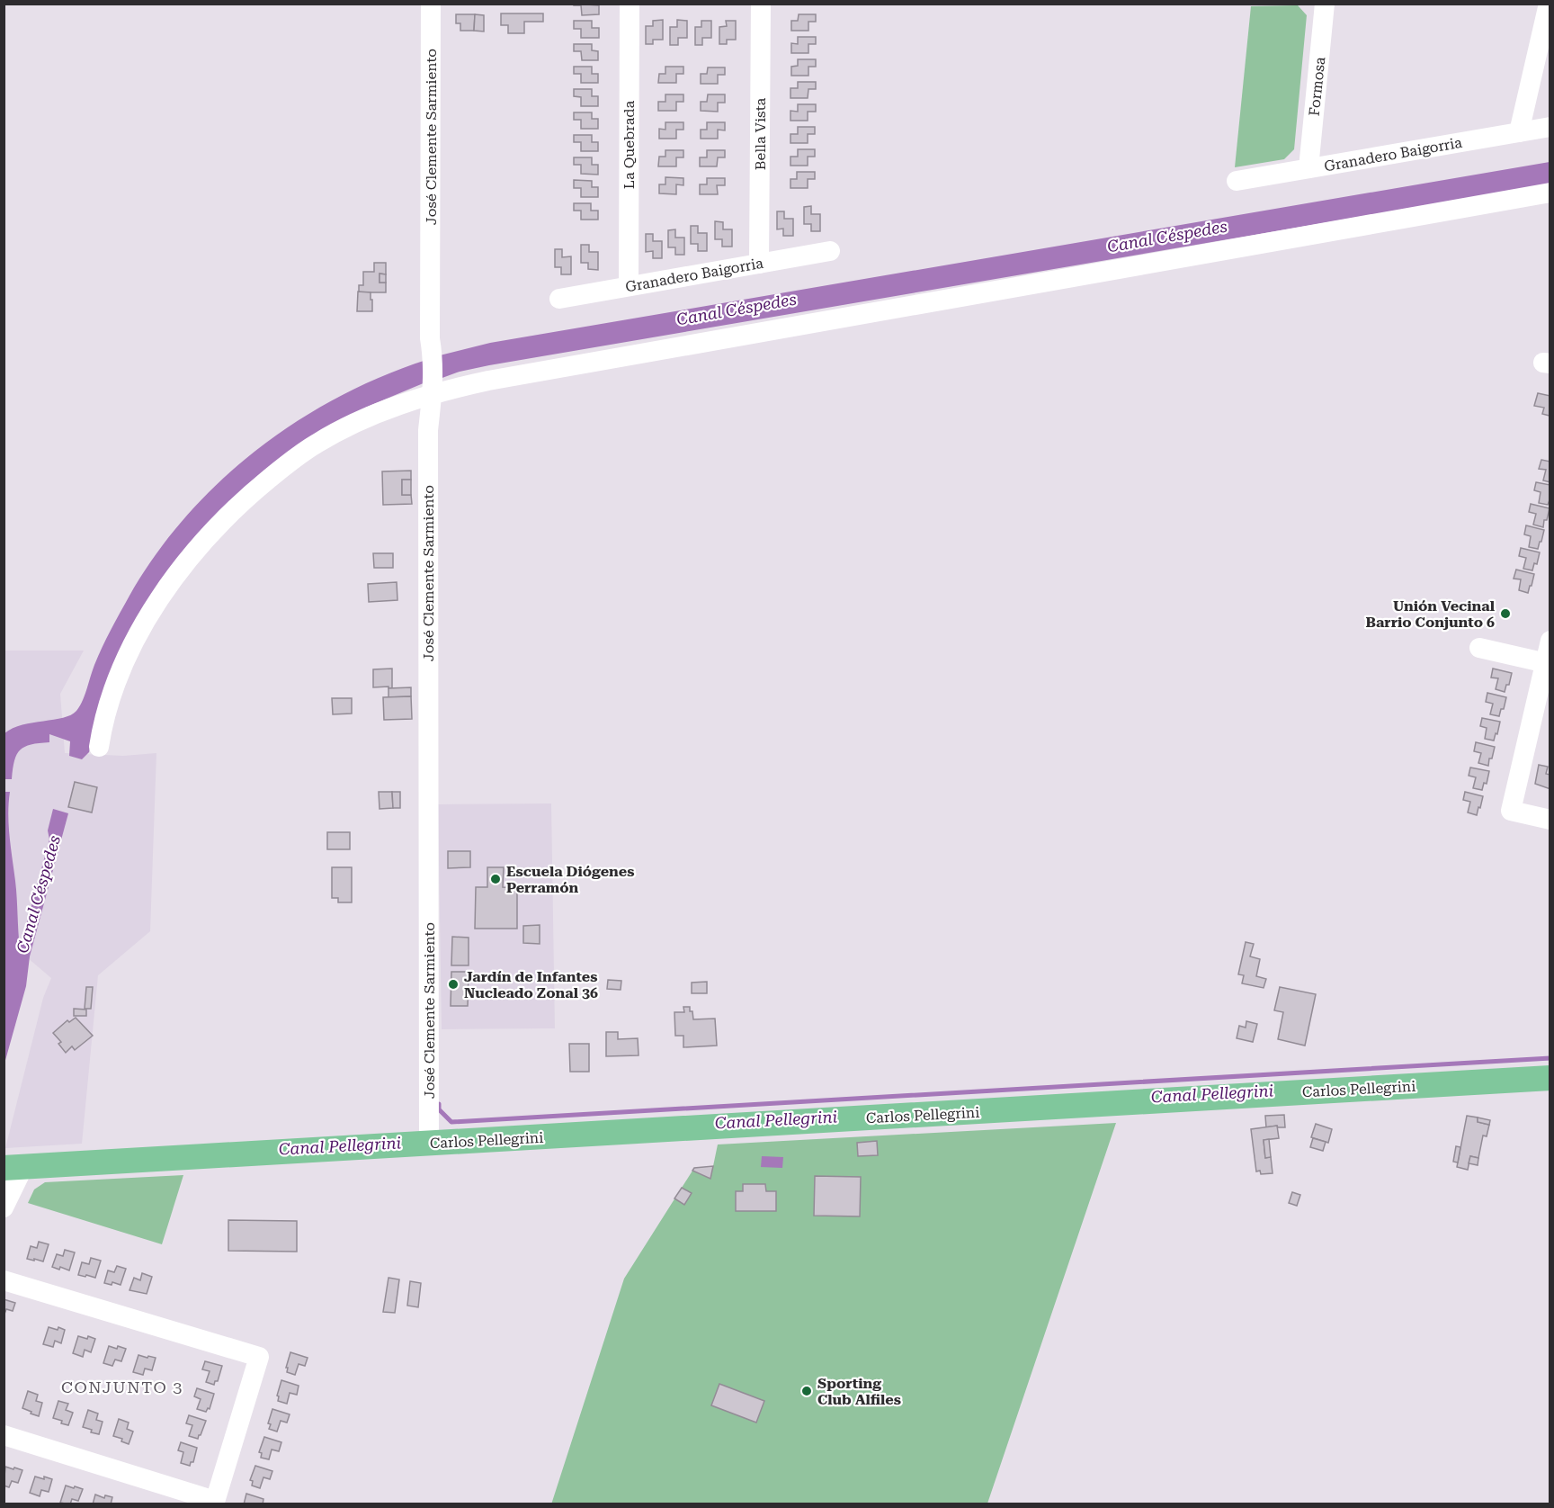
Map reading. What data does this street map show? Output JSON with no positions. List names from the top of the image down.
{
  "streets": {
    "main road": ["Carlos Pellegrini"],
    "street": [
      "Formosa",
      "Bella Vista",
      "José Clemente Sarmiento",
      "La Quebrada",
      "Granadero Baigorria"
    ]
  },
  "crossings": [
    ["Formosa", "Granadero Baigorria"],
    ["Bella Vista", "Granadero Baigorria"],
    ["José Clemente Sarmiento", "Carlos Pellegrini"],
    ["La Quebrada", "Granadero Baigorria"]
  ],
  "districts": ["CONJUNTO 3"],
  "water": ["Canal Céspedes", "Canal Pellegrini"],
  "places": [
    "Unión Vecinal Barrio Conjunto 6",
    "Escuela Diógenes Perramón",
    "Jardín de Infantes Nucleado Zonal 36",
    "Sporting Club Alfiles"
  ]
}
